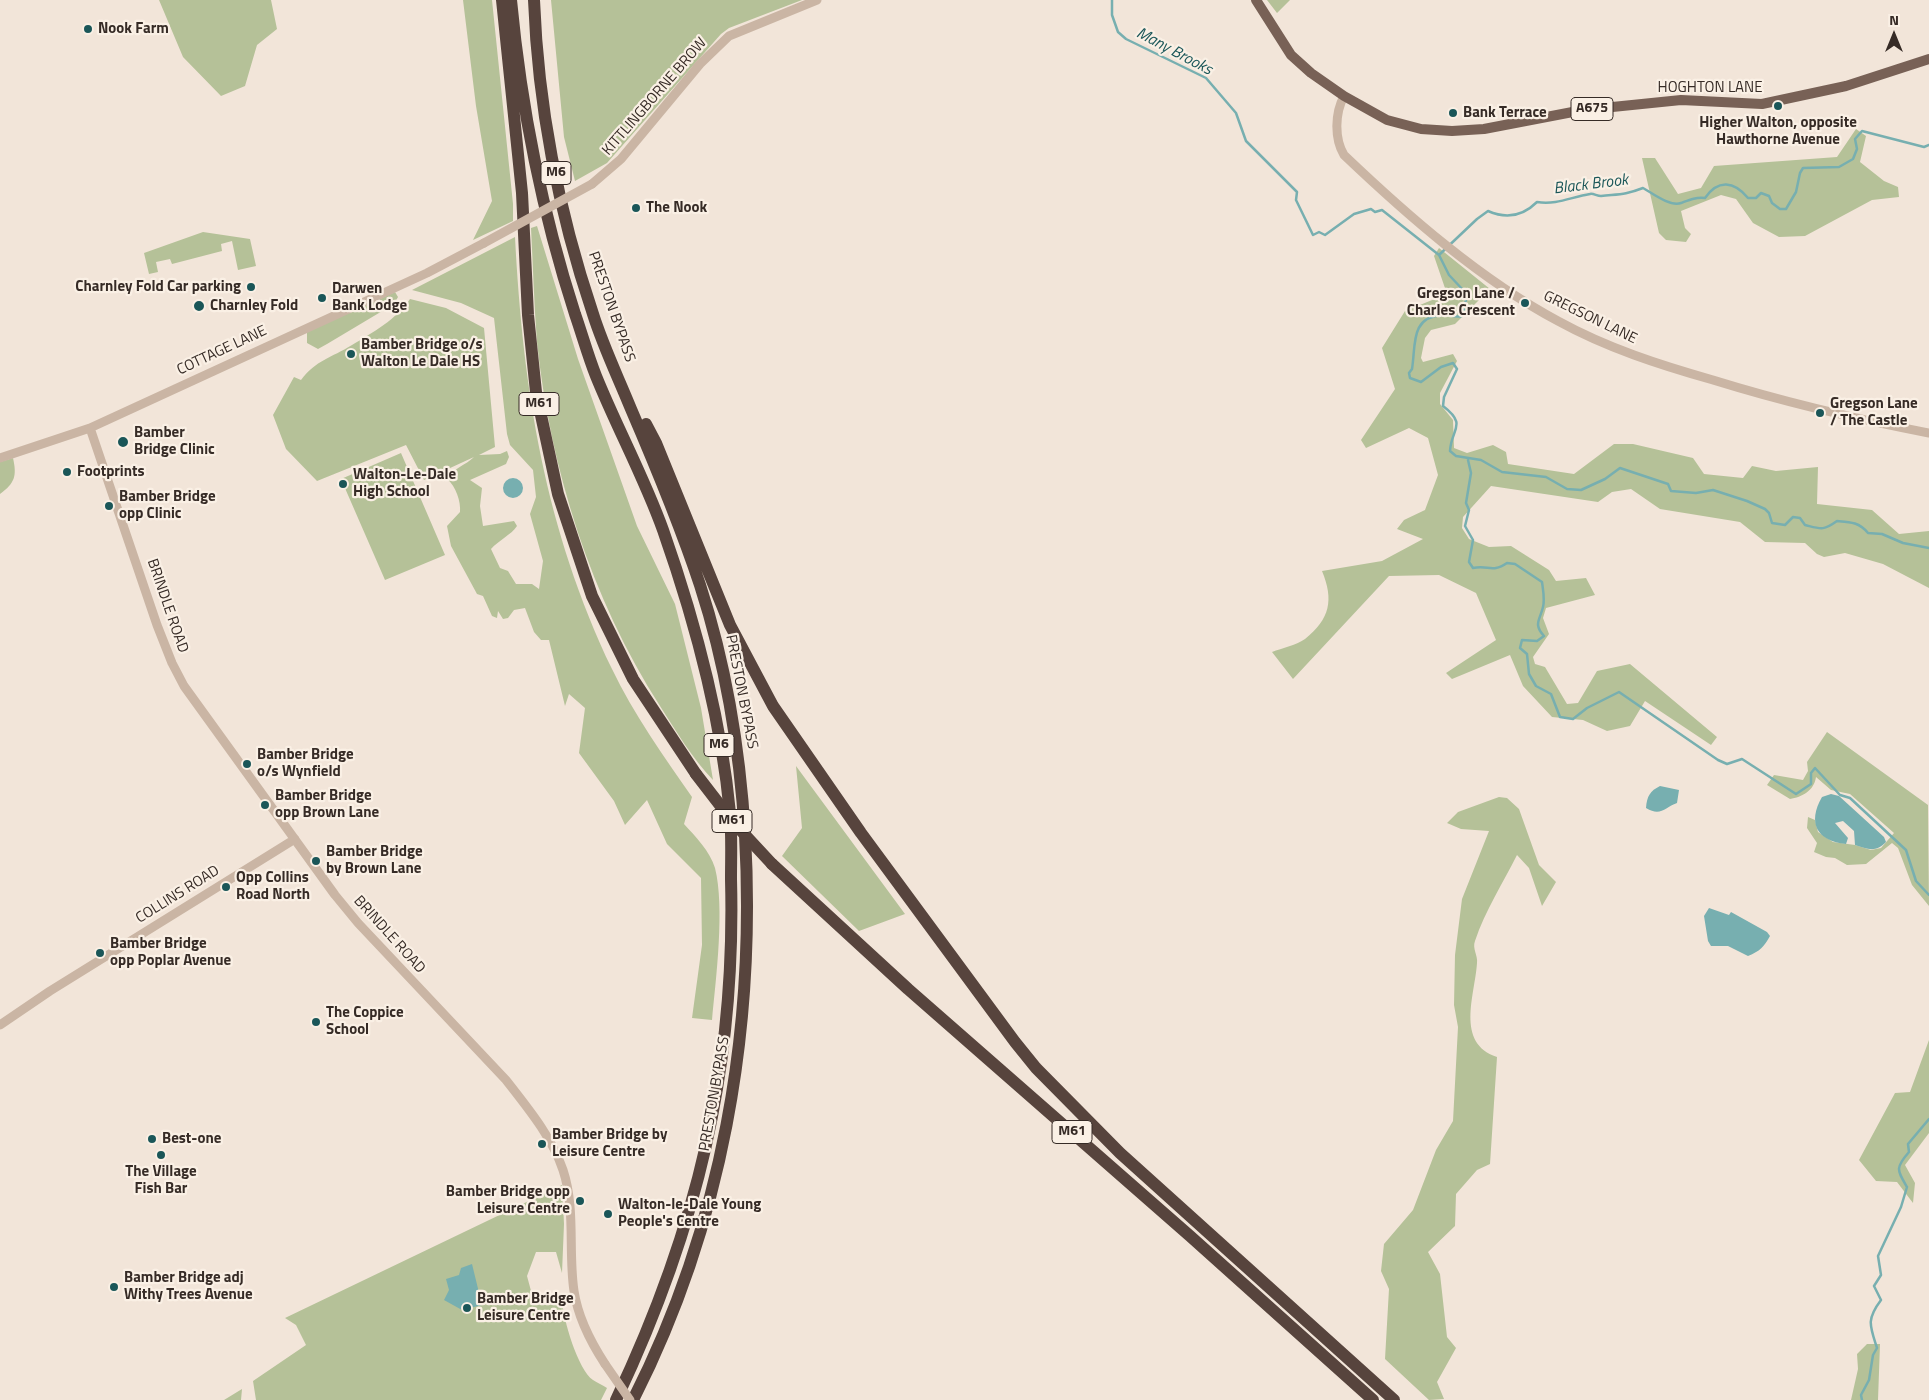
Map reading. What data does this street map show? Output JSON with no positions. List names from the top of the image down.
{
  "streets": {
    "highway": ["M6", "PRESTON BYPASS", "M61"],
    "main road": ["HOGHTON LANE", "A675"],
    "street": [
      "KITTLINGBORNE BROW",
      "GREGSON LANE",
      "COTTAGE LANE",
      "BRINDLE ROAD",
      "COLLINS ROAD"
    ]
  },
  "crossings": [
    ["HOGHTON LANE", "A675"],
    ["HOGHTON LANE", "GREGSON LANE"],
    ["KITTLINGBORNE BROW", "COTTAGE LANE"],
    ["A675", "GREGSON LANE"],
    ["PRESTON BYPASS", "M61"],
    ["PRESTON BYPASS", "BRINDLE ROAD"],
    ["COTTAGE LANE", "BRINDLE ROAD"],
    ["BRINDLE ROAD", "COLLINS ROAD"]
  ],
  "water": ["Many Brooks", "Black Brook"],
  "places": [
    "Nook Farm",
    "Higher Walton, opposite Hawthorne Avenue",
    "Bank Terrace",
    "The Nook",
    "Charnley Fold Car parking",
    "Darwen Bank Lodge",
    "Gregson Lane / Charles Crescent",
    "Charnley Fold",
    "Bamber Bridge o/s Walton Le Dale HS",
    "Gregson Lane / The Castle",
    "Bamber Bridge Clinic",
    "Footprints",
    "Walton-Le-Dale High School",
    "Bamber Bridge opp Clinic",
    "Bamber Bridge o/s Wynfield",
    "Bamber Bridge opp Brown Lane",
    "Bamber Bridge by Brown Lane",
    "Opp Collins Road North",
    "Bamber Bridge opp Poplar Avenue",
    "The Coppice School",
    "Best-one",
    "Bamber Bridge by Leisure Centre",
    "The Village Fish Bar",
    "Bamber Bridge opp Leisure Centre",
    "Walton-le-Dale Young People's Centre",
    "Bamber Bridge adj Withy Trees Avenue",
    "Bamber Bridge Leisure Centre"
  ],
  "north": "top"
}
